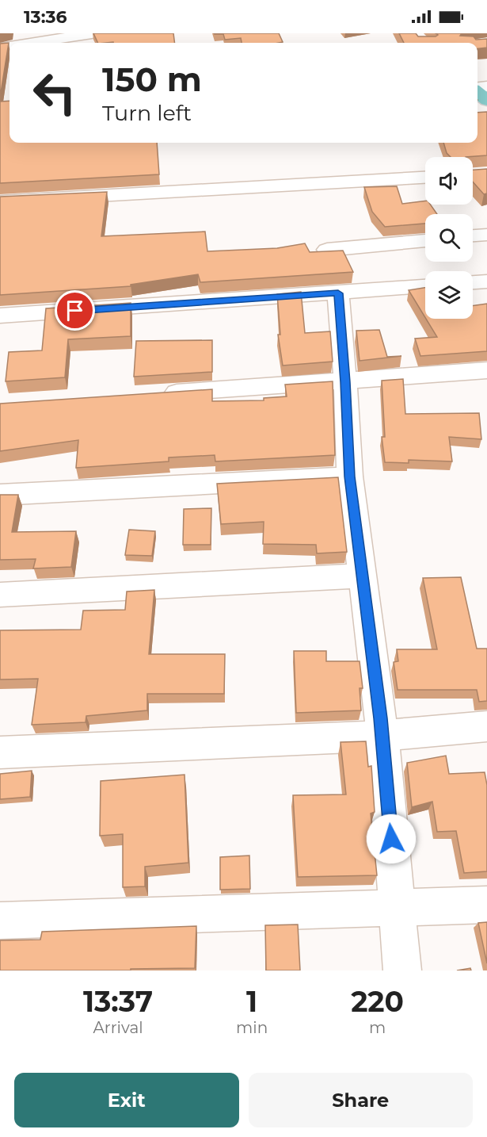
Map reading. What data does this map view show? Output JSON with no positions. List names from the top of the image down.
{
  "page": {
    "status": "13:36",
    "turn": ["150 m", "Turn left"],
    "eta": [
      "13:37",
      "Arrival",
      "1",
      "min",
      "220",
      "m"
    ],
    "buttons": ["Exit", "Share"]
  }
}
